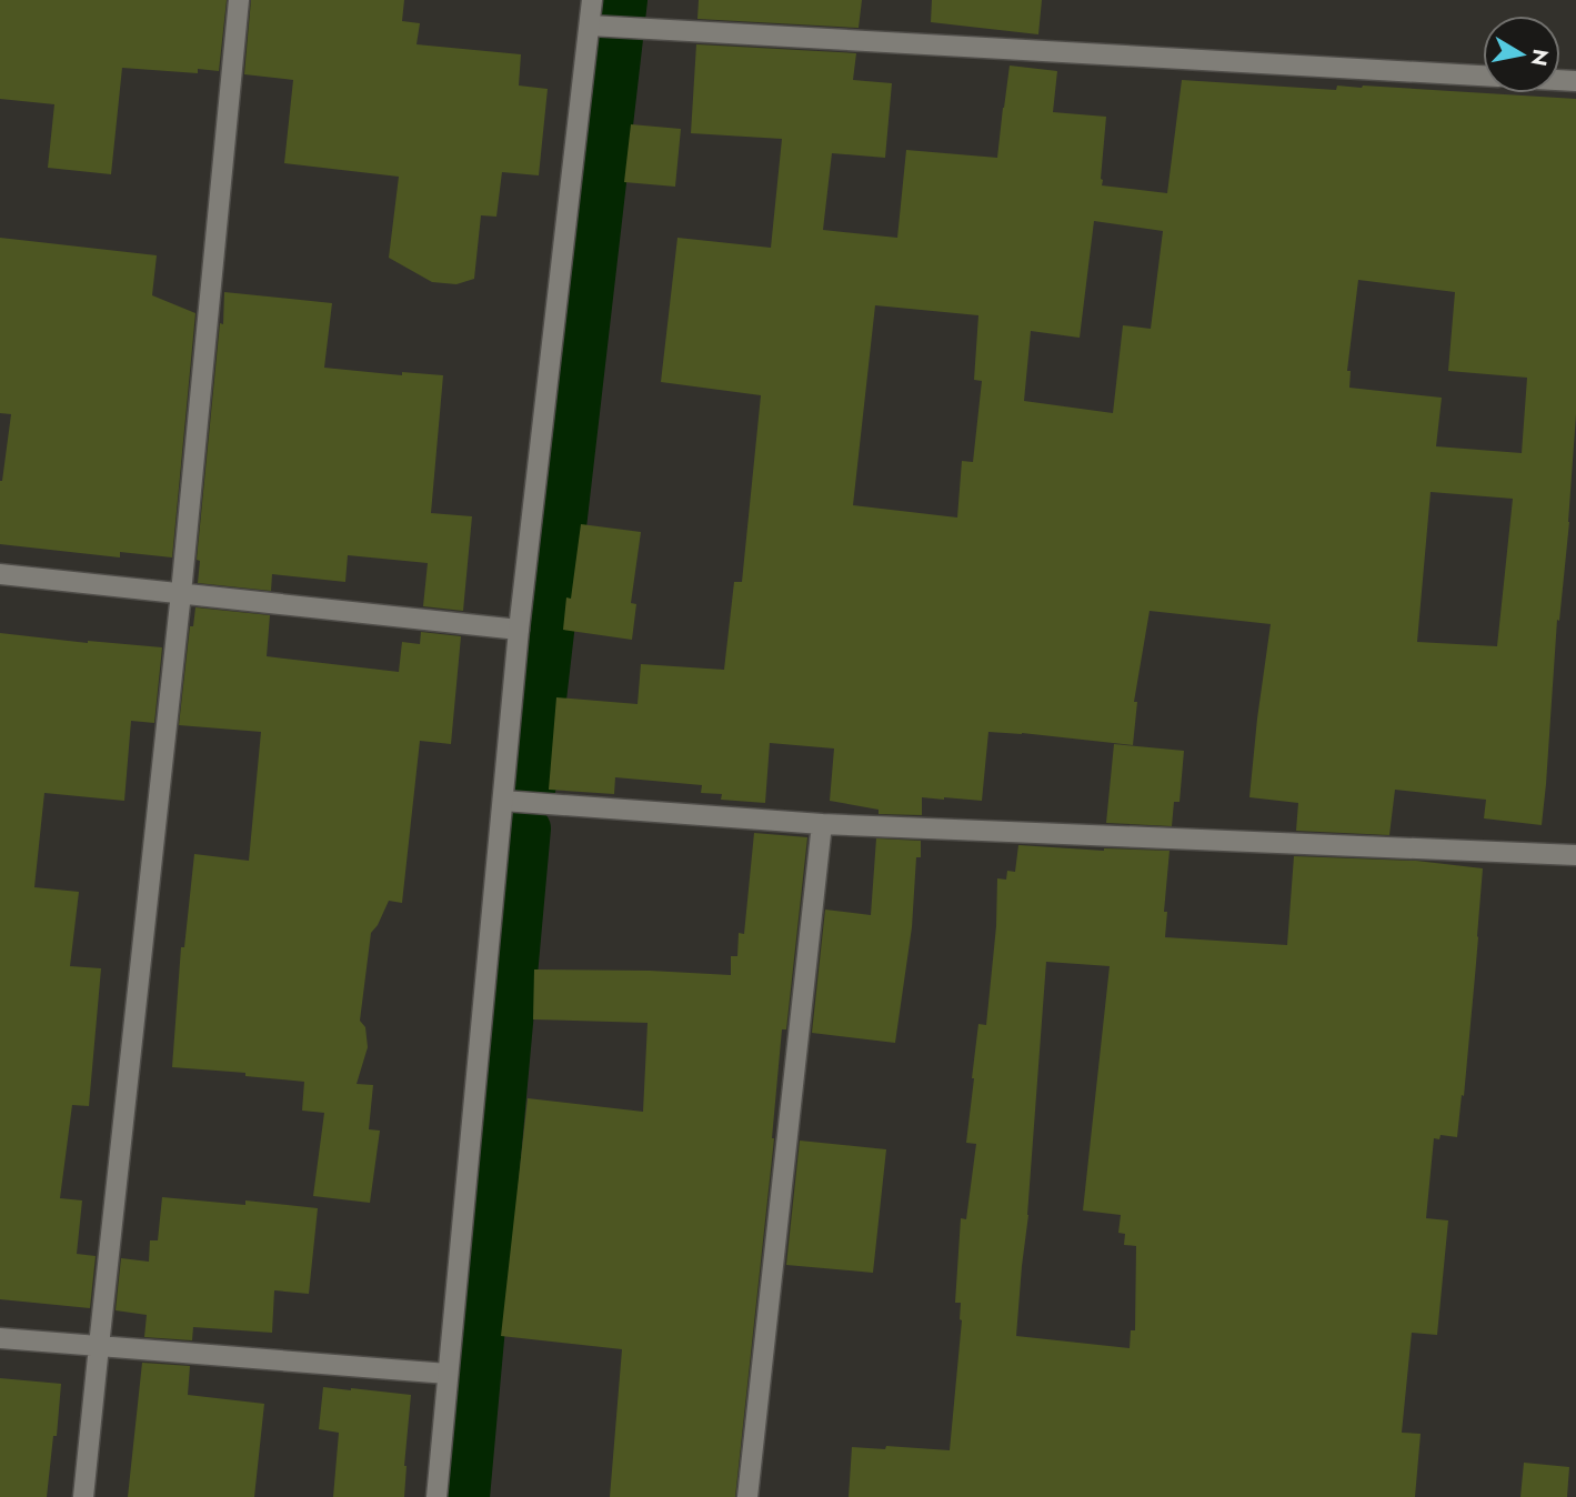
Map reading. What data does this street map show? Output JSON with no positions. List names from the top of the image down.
{
  "north": "right"
}
